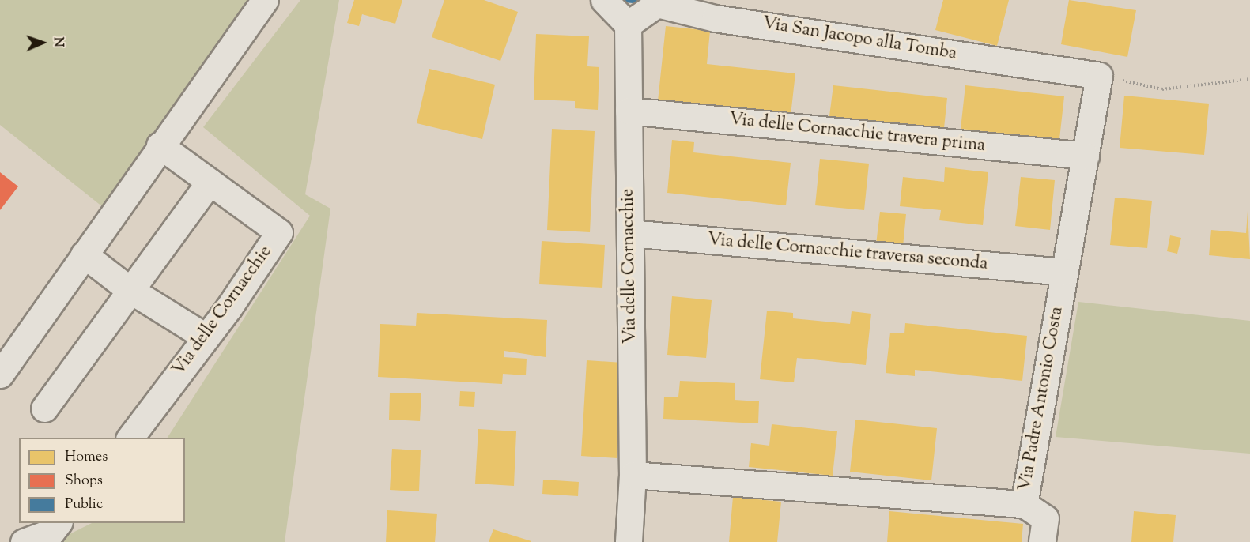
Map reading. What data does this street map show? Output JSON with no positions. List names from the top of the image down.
{
  "streets": {
    "street": [
      "Via San Jacopo alla Tomba",
      "Via delle Cornacchie travera prima",
      "Via delle Cornacchie traversa seconda",
      "Via delle Cornacchie",
      "Via Padre Antonio Costa"
    ]
  },
  "crossings": [
    ["Via San Jacopo alla Tomba", "Via delle Cornacchie"],
    ["Via San Jacopo alla Tomba", "Via Padre Antonio Costa"],
    ["Via delle Cornacchie travera prima", "Via delle Cornacchie"],
    ["Via delle Cornacchie travera prima", "Via Padre Antonio Costa"],
    ["Via delle Cornacchie traversa seconda", "Via delle Cornacchie"],
    ["Via delle Cornacchie traversa seconda", "Via Padre Antonio Costa"],
    ["Via delle Cornacchie", "Via Padre Antonio Costa"]
  ],
  "legend": ["Homes", "Shops", "Public"],
  "north": "right"
}
